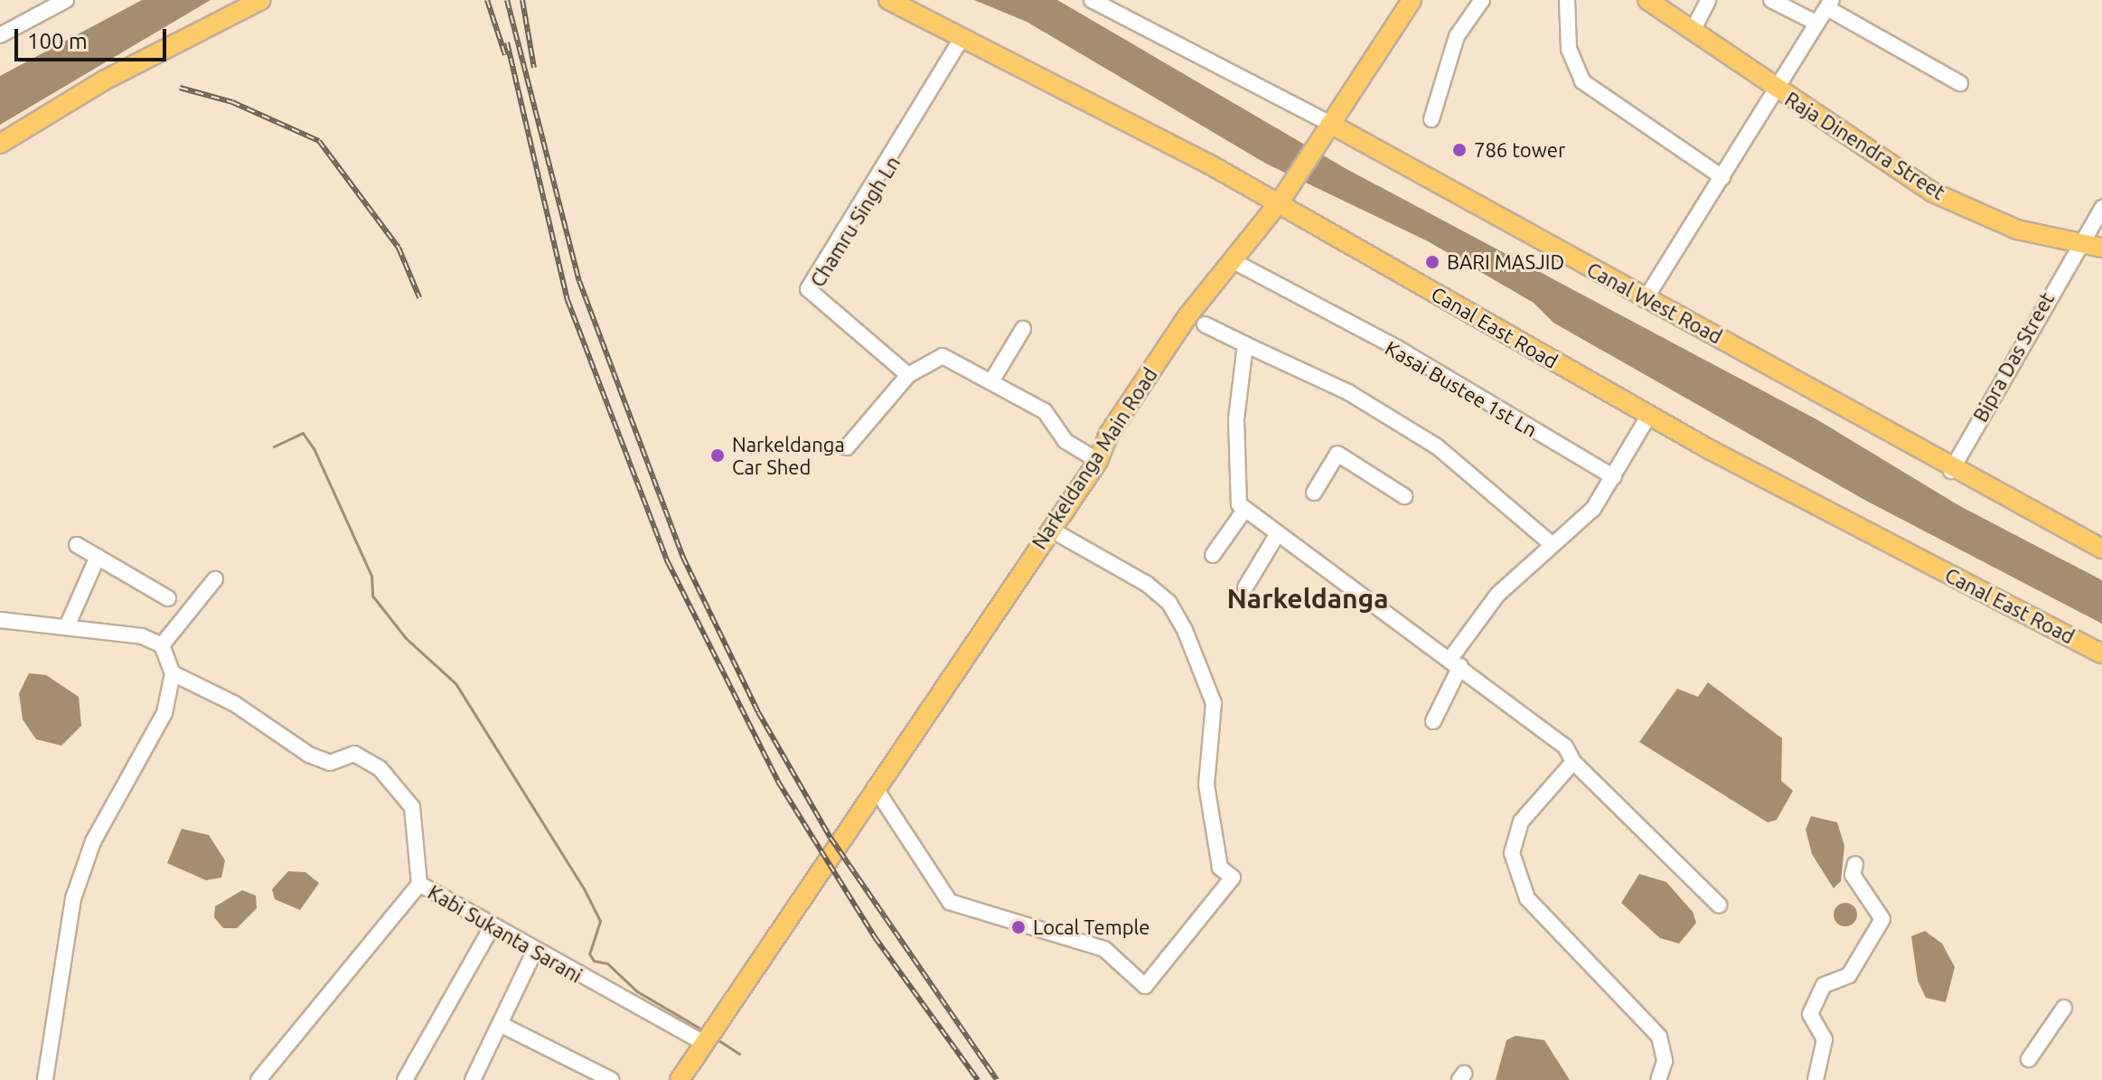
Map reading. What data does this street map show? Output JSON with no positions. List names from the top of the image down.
{
  "streets": {
    "main road": [
      "Raja Dinendra Street",
      "Canal West Road",
      "Canal East Road",
      "Narkeldanga Main Road"
    ],
    "street": [
      "Chamru Singh Ln",
      "Bipra Das Street",
      "Kasai Bustee 1st Ln",
      "Kabi Sukanta Sarani"
    ]
  },
  "crossings": [
    ["Raja Dinendra Street", "Bipra Das Street"],
    ["Chamru Singh Ln", "Canal East Road"],
    ["Canal West Road", "Bipra Das Street"],
    ["Canal West Road", "Narkeldanga Main Road"],
    ["Canal East Road", "Narkeldanga Main Road"],
    ["Kasai Bustee 1st Ln", "Narkeldanga Main Road"],
    ["Narkeldanga Main Road", "Kabi Sukanta Sarani"]
  ],
  "districts": ["Narkeldanga"],
  "places": [
    "786 tower",
    "BARI MASJID",
    "Narkeldanga Car Shed",
    "Local Temple"
  ],
  "scale_bar": "100 m"
}
